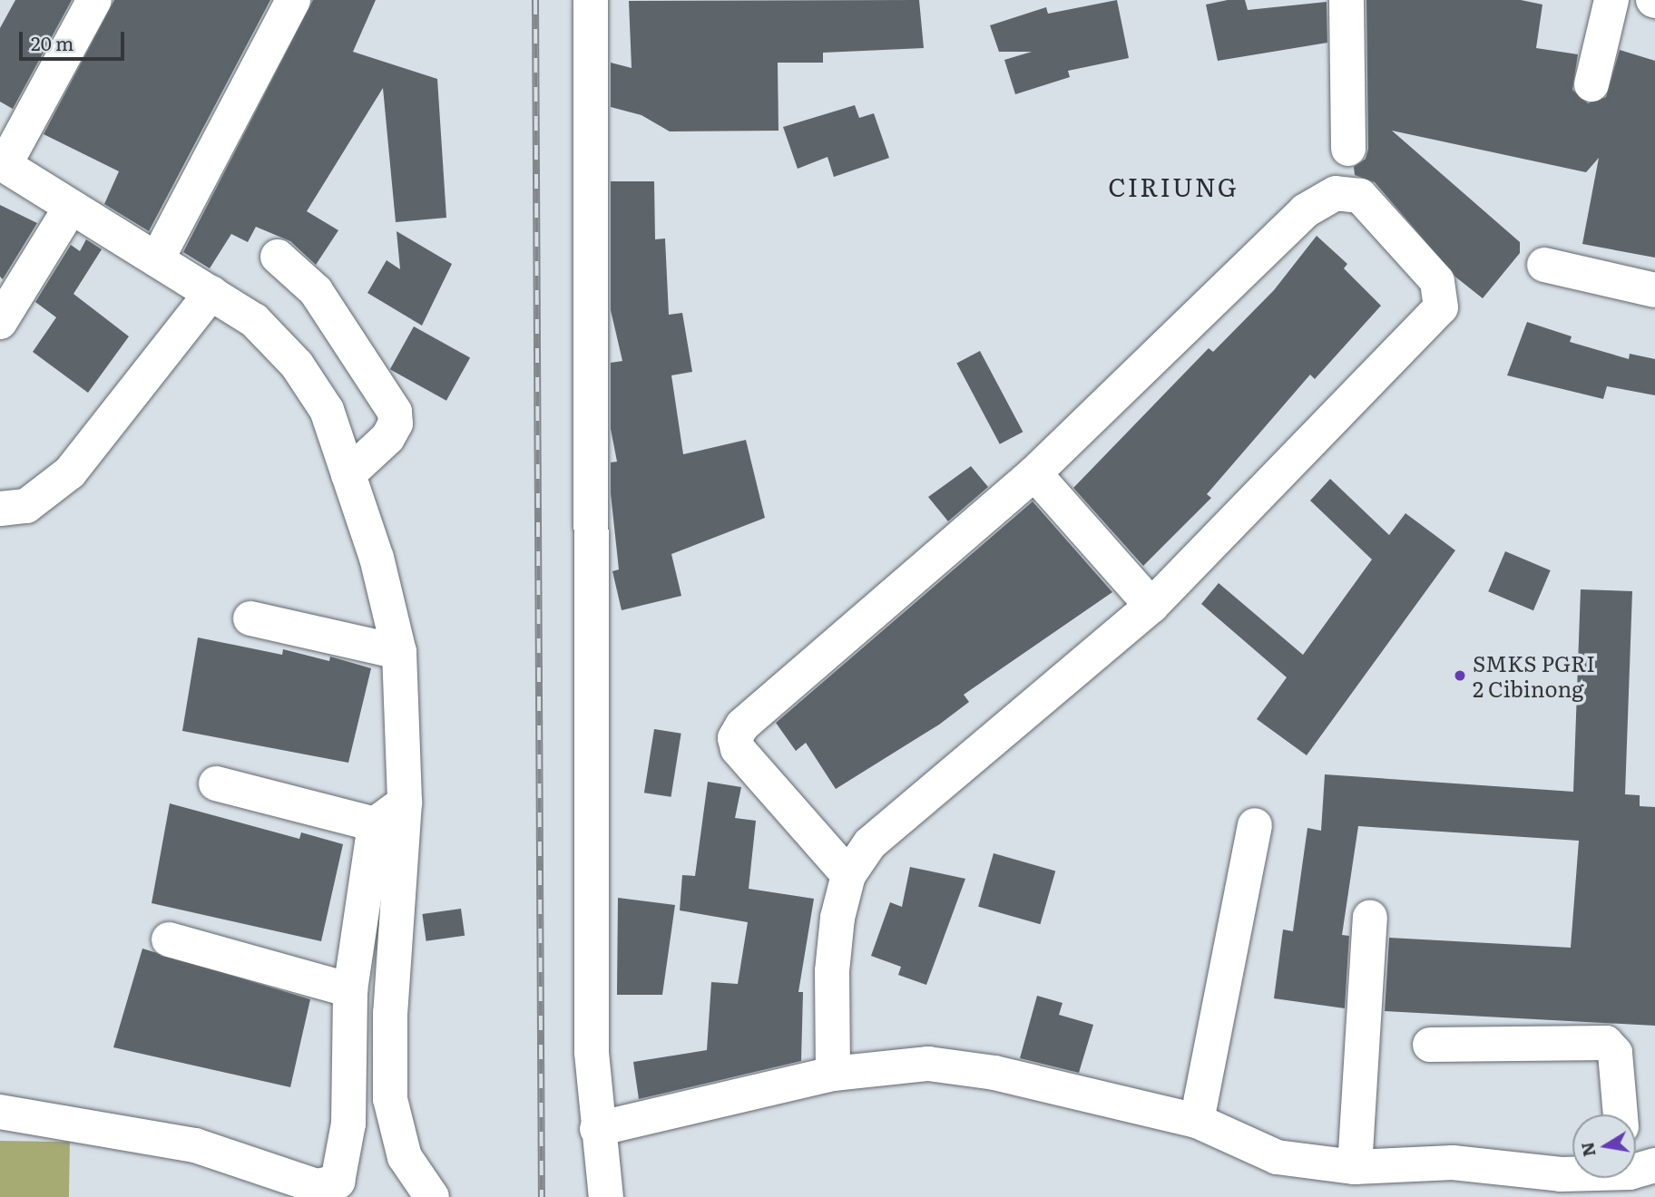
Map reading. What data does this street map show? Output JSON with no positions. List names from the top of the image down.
{
  "districts": ["CIRIUNG"],
  "places": ["SMKS PGRI 2 Cibinong"],
  "scale_bar": "20 m",
  "north": "left"
}
